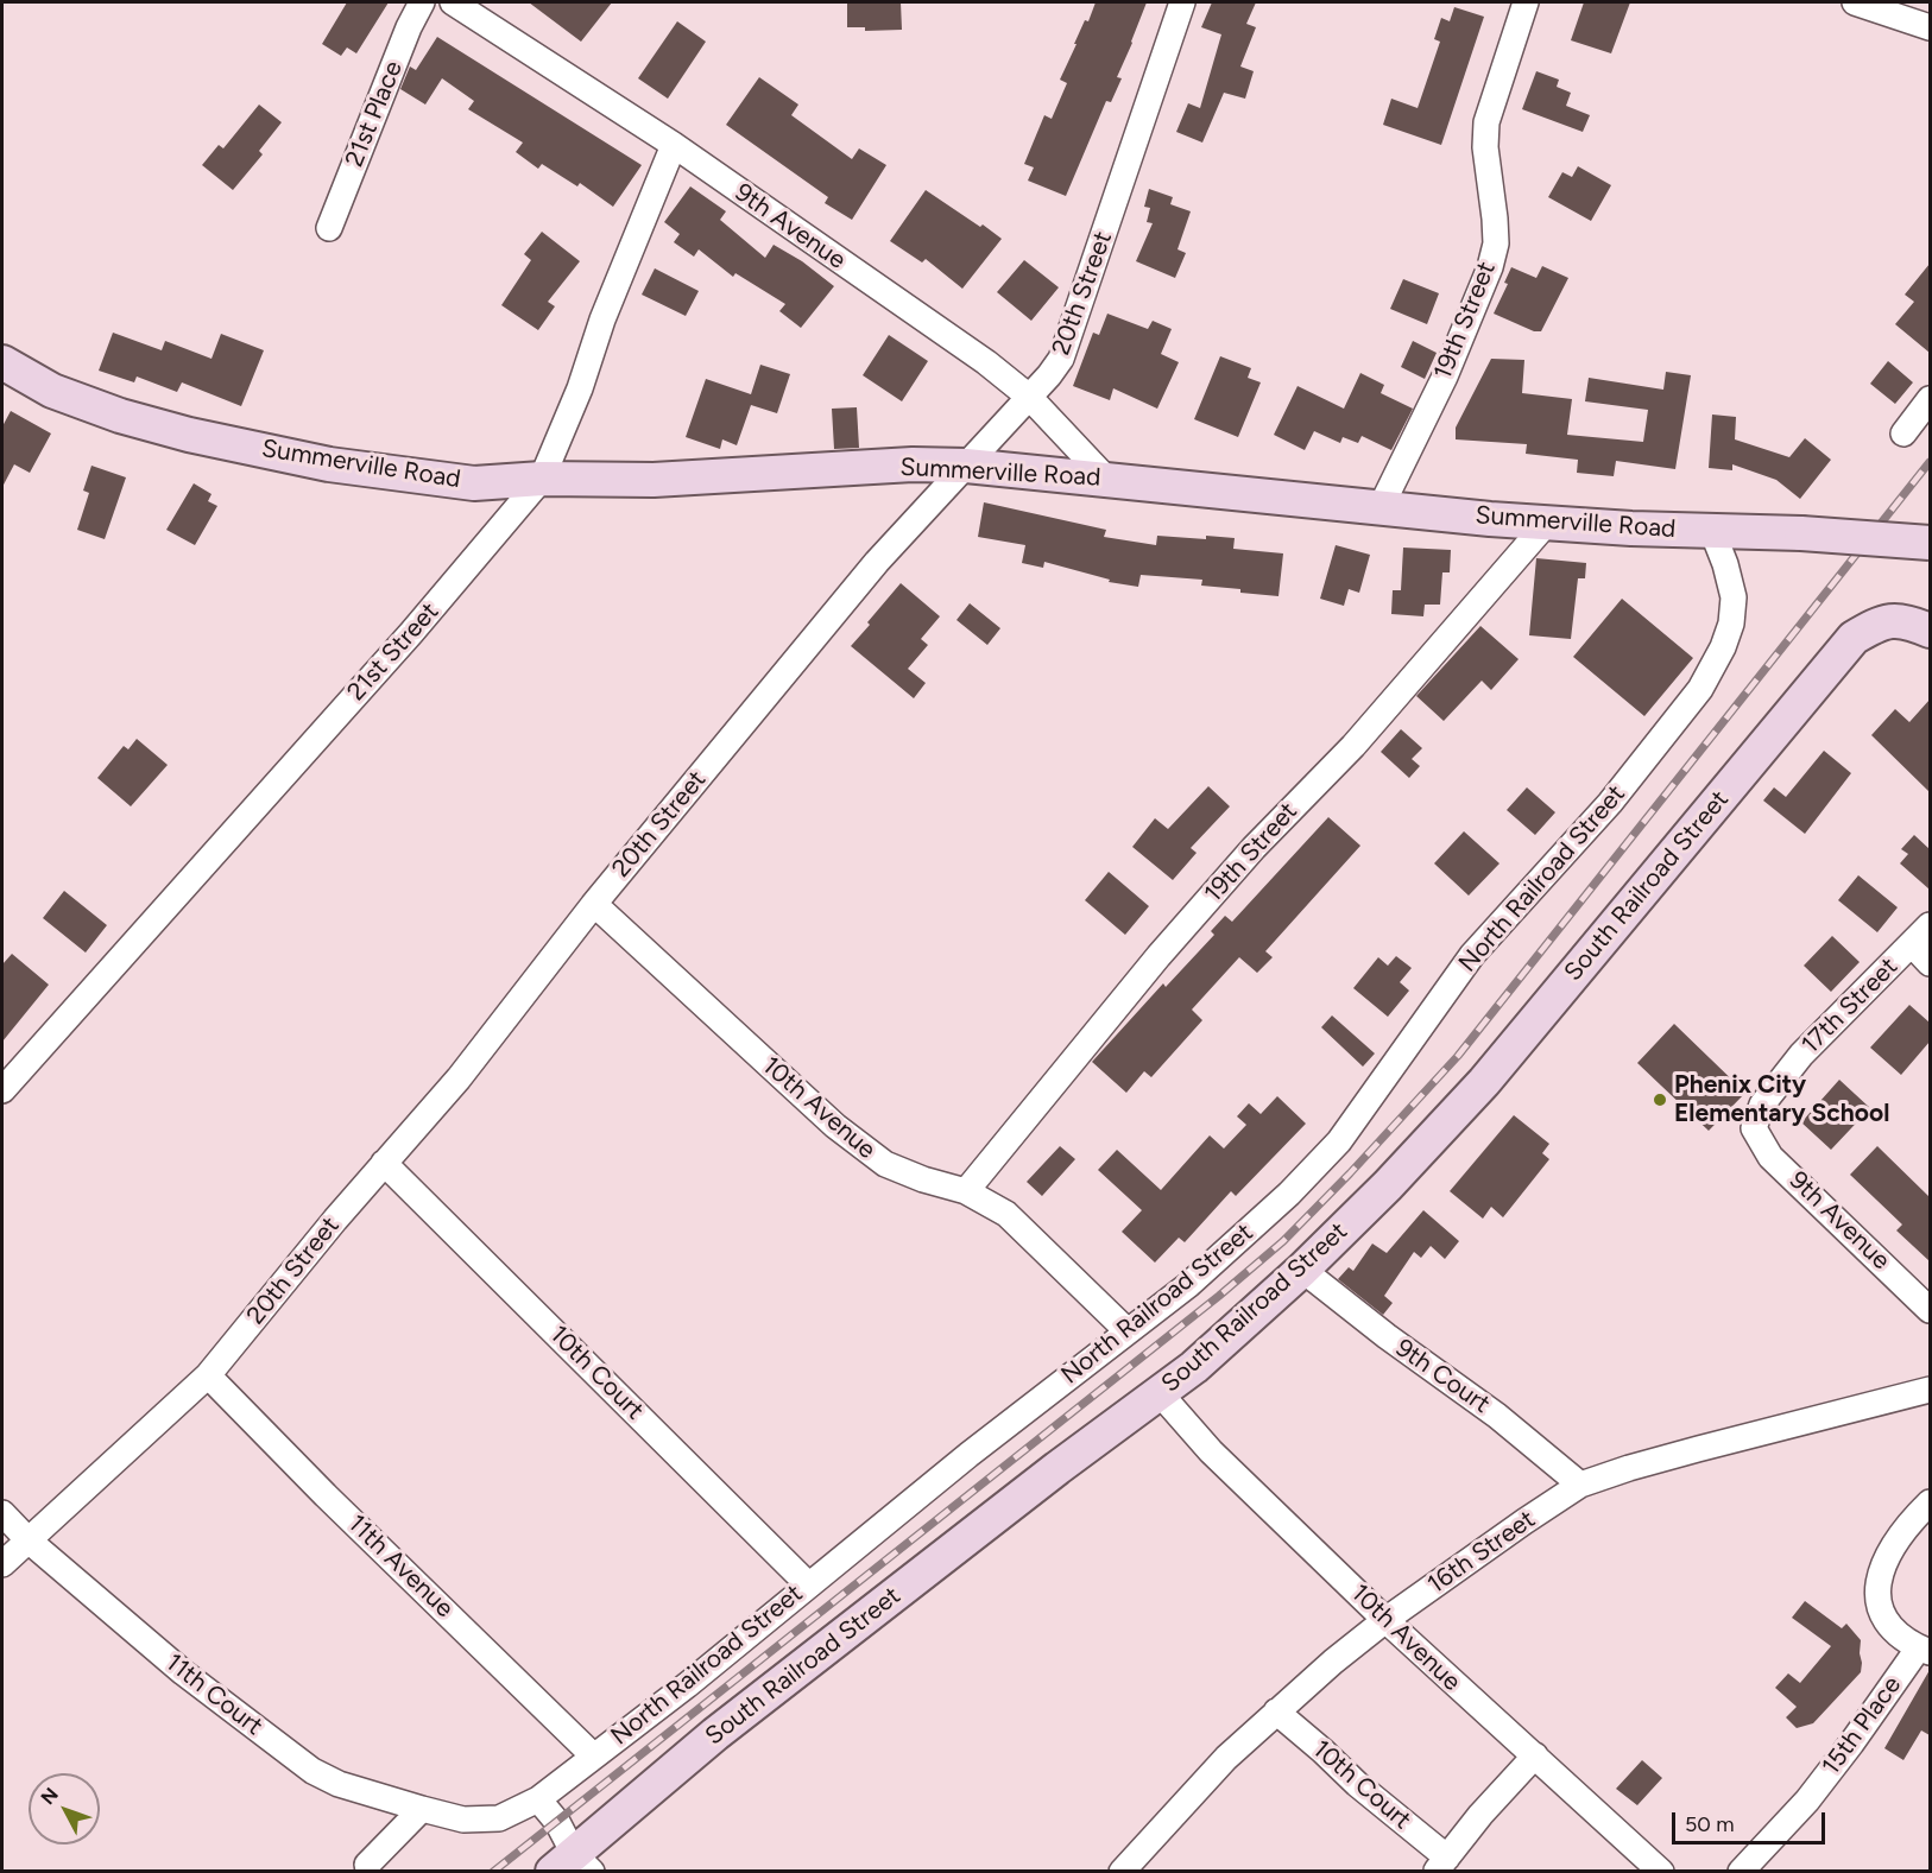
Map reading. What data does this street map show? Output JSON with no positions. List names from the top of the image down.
{
  "streets": {
    "main road": ["Summerville Road", "South Railroad Street"],
    "street": [
      "21st Place",
      "9th Avenue",
      "20th Street",
      "19th Street",
      "21st Street",
      "North Railroad Street",
      "17th Street",
      "10th Avenue",
      "10th Court",
      "9th Court",
      "16th Street",
      "11th Avenue",
      "11th Court",
      "15th Place"
    ]
  },
  "crossings": [
    ["9th Avenue", "20th Street"],
    ["9th Avenue", "Summerville Road"],
    ["9th Avenue", "21st Street"],
    ["9th Avenue", "17th Street"],
    ["20th Street", "Summerville Road"],
    ["20th Street", "10th Avenue"],
    ["20th Street", "10th Court"],
    ["20th Street", "11th Avenue"],
    ["20th Street", "11th Court"],
    ["19th Street", "Summerville Road"],
    ["19th Street", "10th Avenue"],
    ["Summerville Road", "21st Street"],
    ["Summerville Road", "North Railroad Street"],
    ["North Railroad Street", "10th Avenue"],
    ["North Railroad Street", "10th Court"],
    ["North Railroad Street", "11th Avenue"],
    ["North Railroad Street", "11th Court"],
    ["South Railroad Street", "10th Avenue"],
    ["South Railroad Street", "9th Court"],
    ["10th Avenue", "16th Street"],
    ["10th Court", "16th Street"],
    ["9th Court", "16th Street"]
  ],
  "places": ["Phenix City Elementary School"],
  "scale_bar": "50 m",
  "north": "top left"
}
